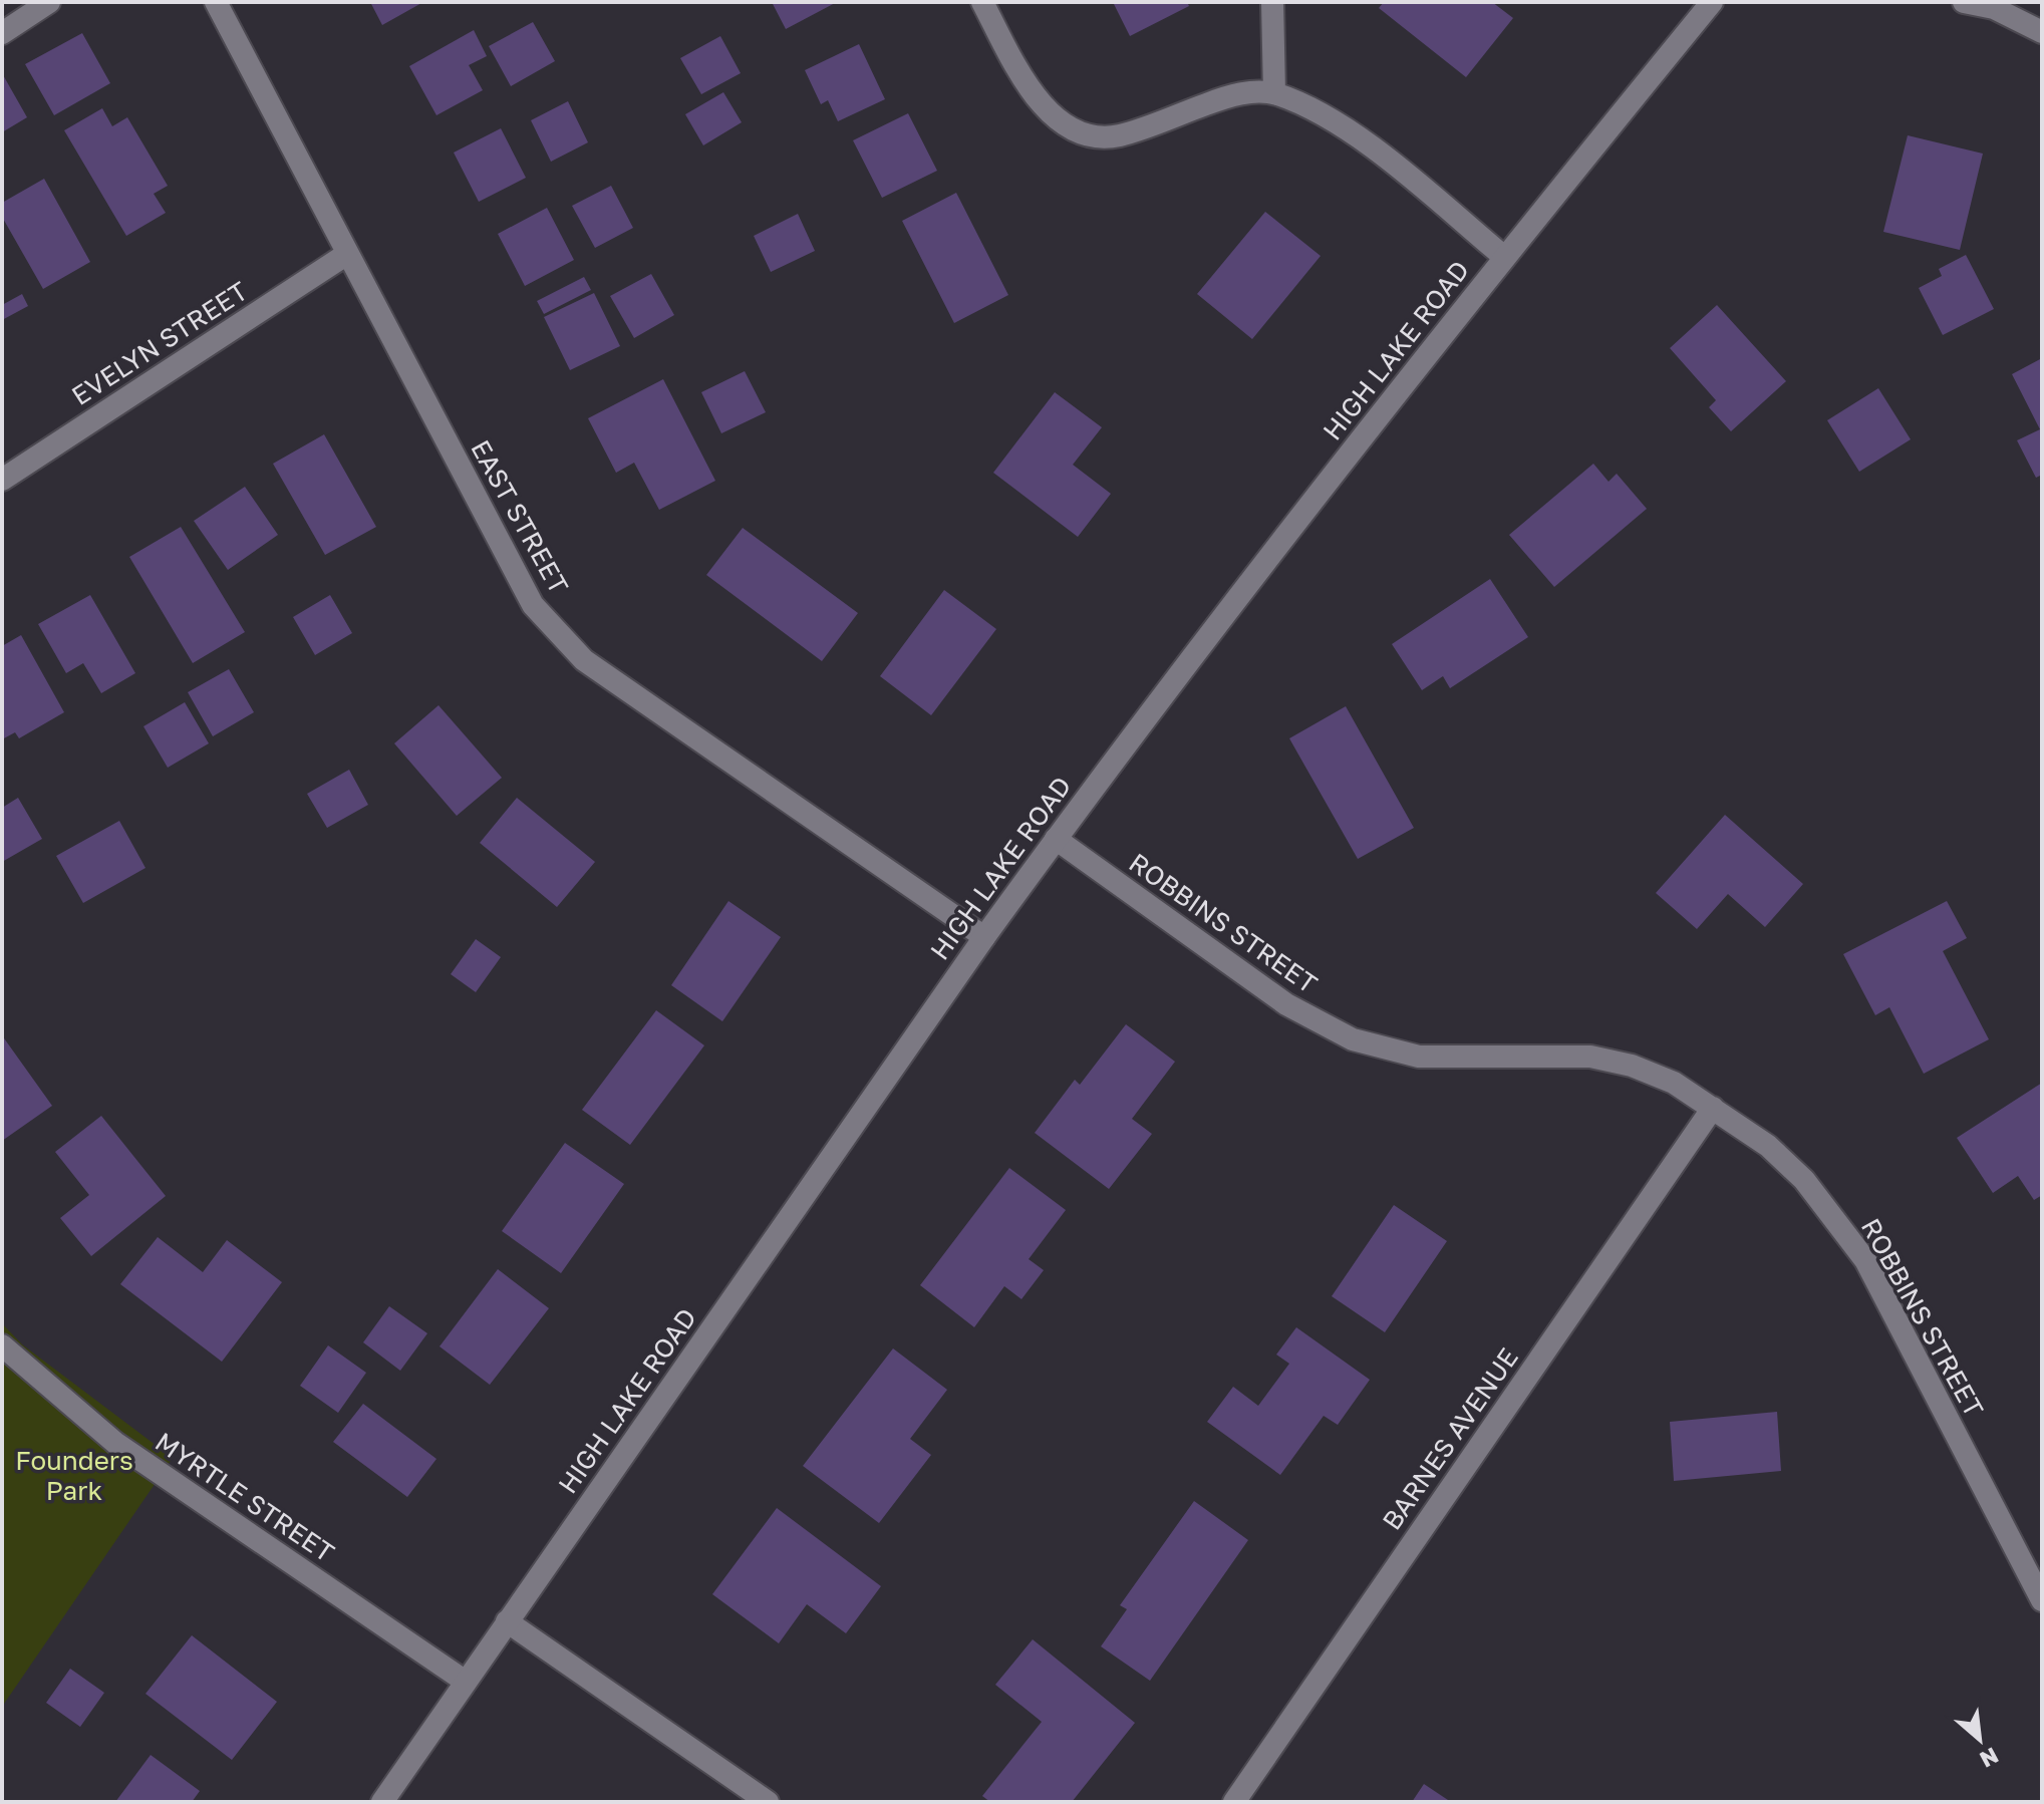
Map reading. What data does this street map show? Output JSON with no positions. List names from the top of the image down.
{
  "streets": {
    "street": [
      "EVELYN STREET",
      "HIGH LAKE ROAD",
      "EAST STREET",
      "ROBBINS STREET",
      "BARNES AVENUE",
      "MYRTLE STREET"
    ]
  },
  "crossings": [
    ["EVELYN STREET", "EAST STREET"],
    ["HIGH LAKE ROAD", "EAST STREET"],
    ["HIGH LAKE ROAD", "ROBBINS STREET"],
    ["HIGH LAKE ROAD", "MYRTLE STREET"],
    ["ROBBINS STREET", "BARNES AVENUE"]
  ],
  "parks": ["Founders Park"],
  "north": "bottom right"
}
